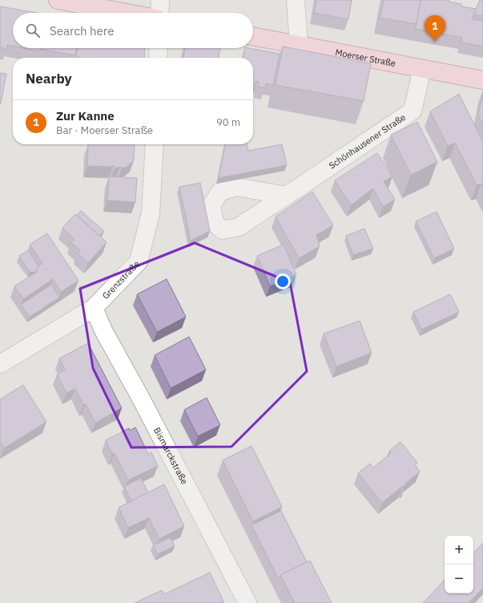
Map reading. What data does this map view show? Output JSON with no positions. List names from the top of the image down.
{
  "streets": {
    "main road": ["Moerser Straße"],
    "street": ["Schönhausener Straße", "Grenzstraße", "Bismarckstraße"]
  },
  "crossings": [
    ["Moerser Straße", "Schönhausener Straße"],
    ["Grenzstraße", "Bismarckstraße"]
  ],
  "page": {
    "search": "Search here",
    "pins": "1",
    "heading": "Nearby",
    "list": [
      {
        "mark": "1",
        "name": "Zur Kanne",
        "note": "Bar · Moerser Straße",
        "value": "90 m"
      }
    ],
    "map_buttons": ["+", "−"]
  }
}
